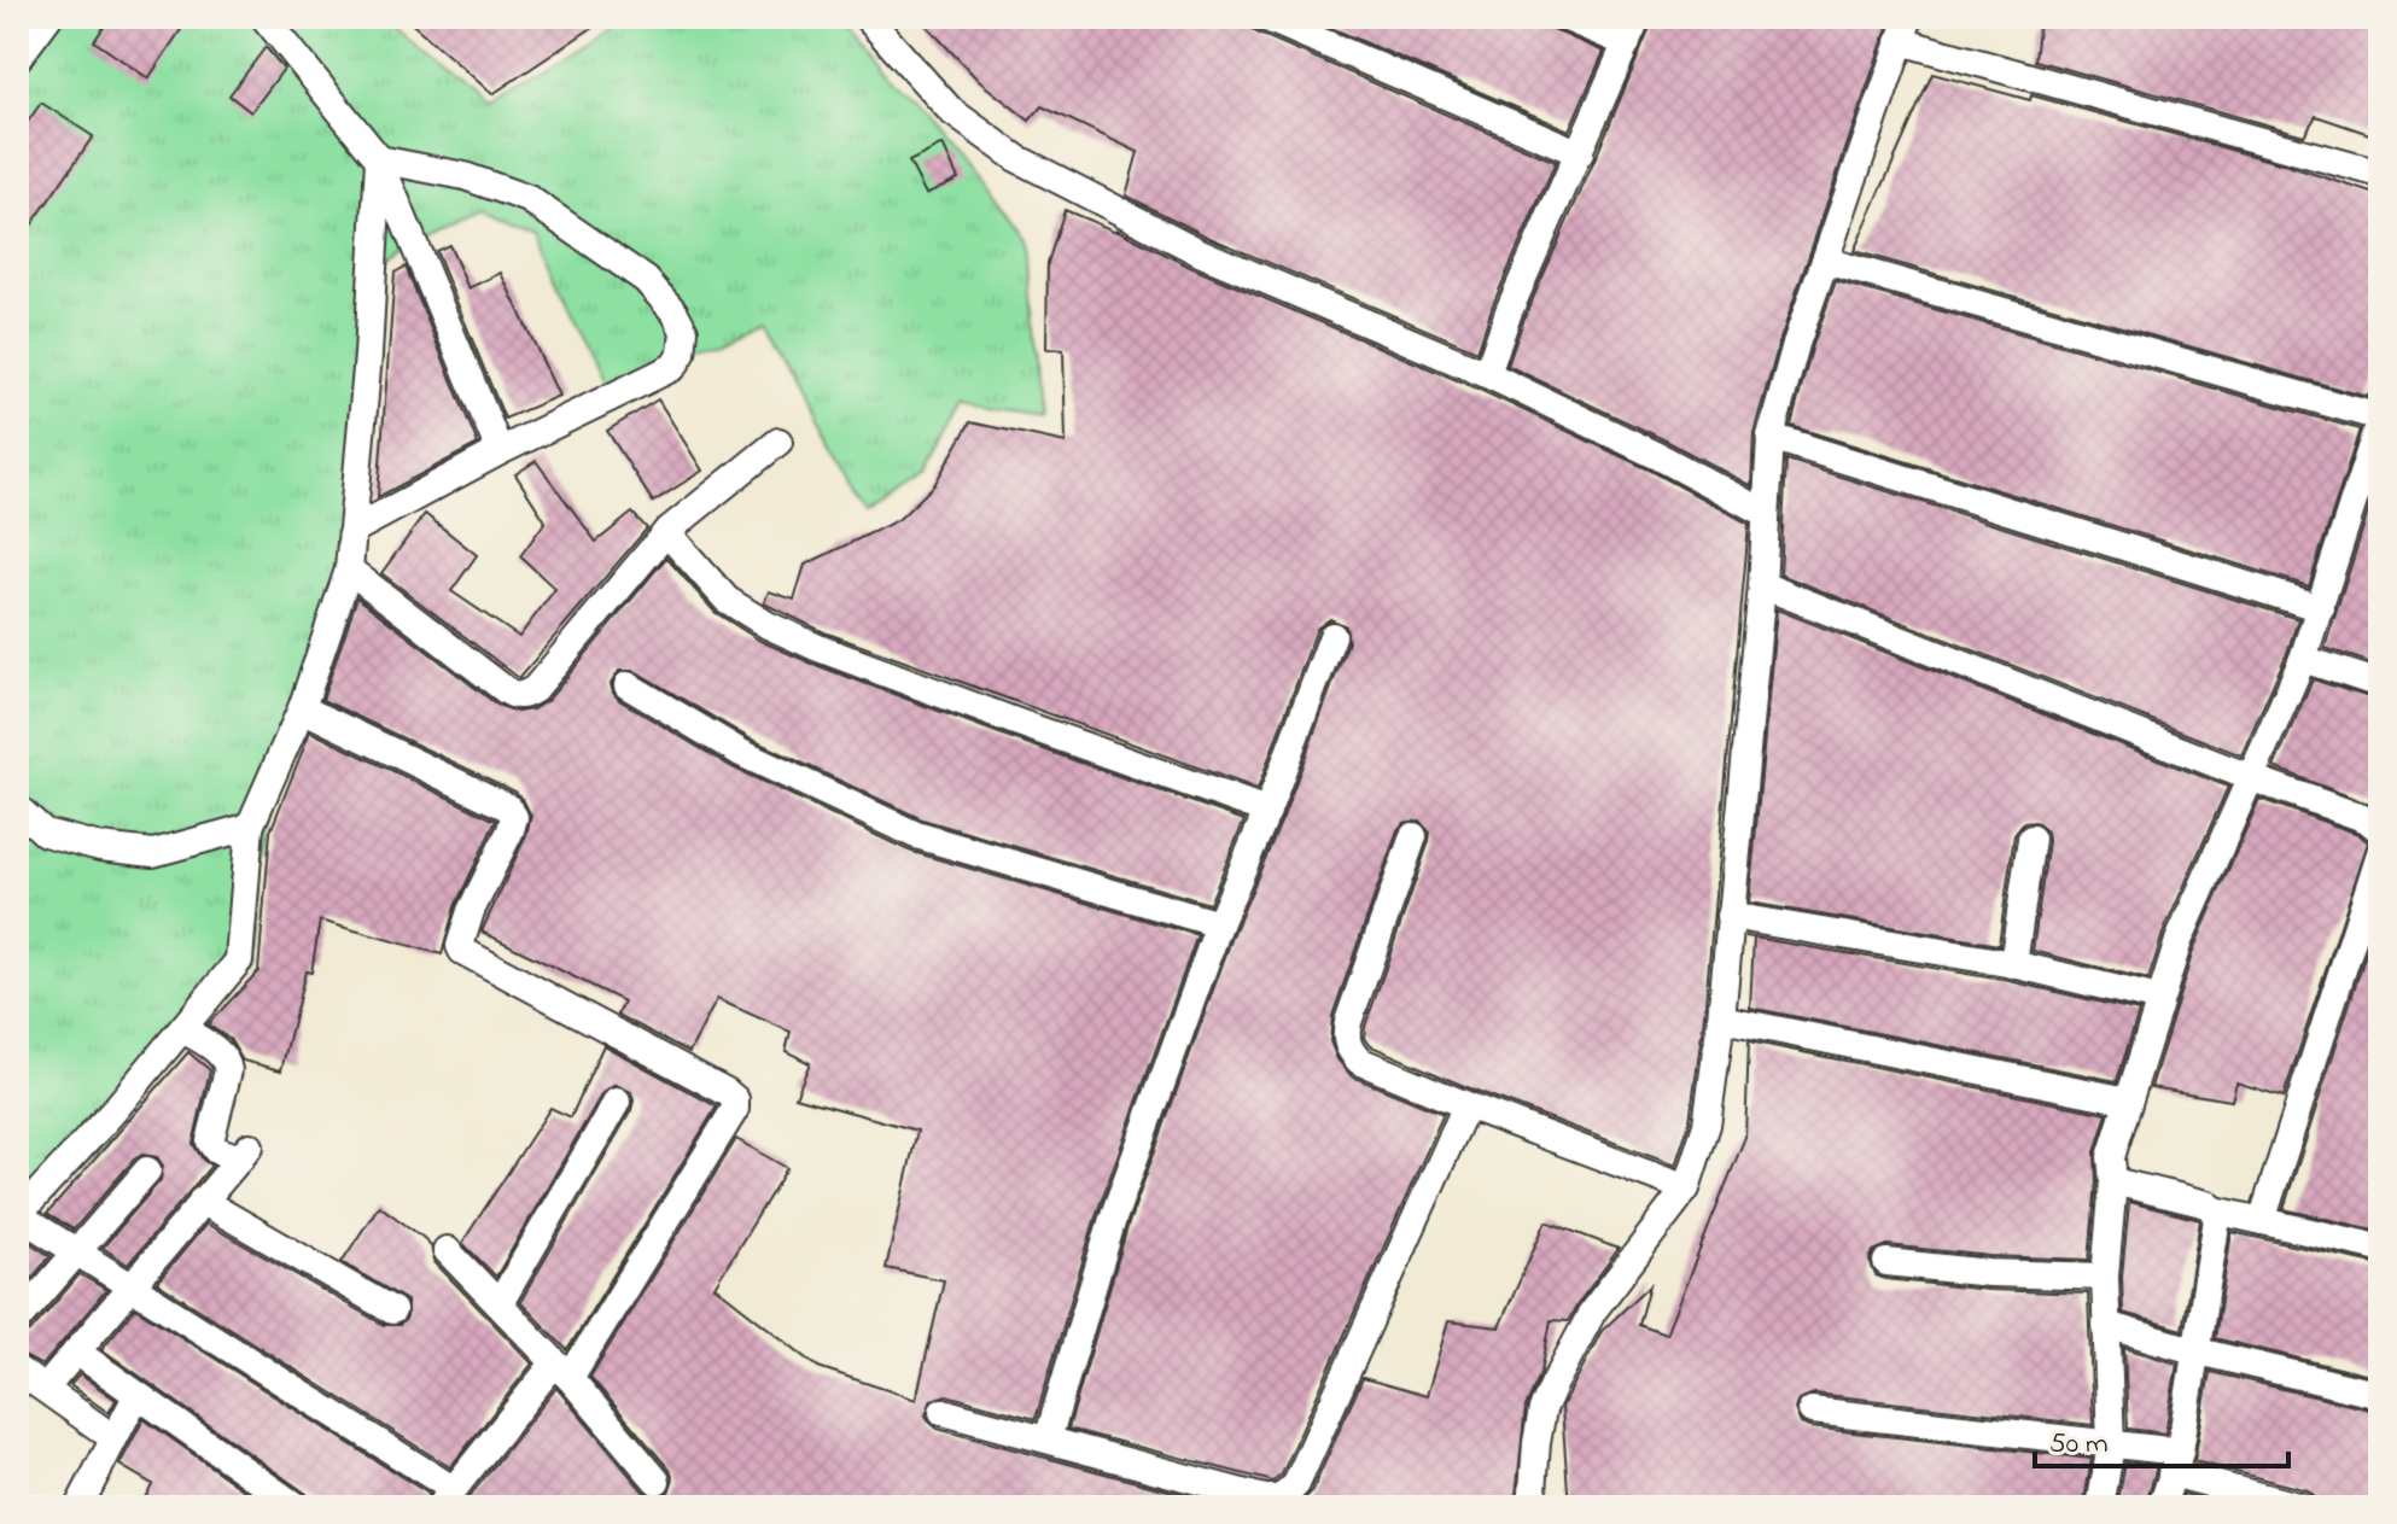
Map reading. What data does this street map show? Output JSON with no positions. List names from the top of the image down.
{
  "scale_bar": "50 m"
}
